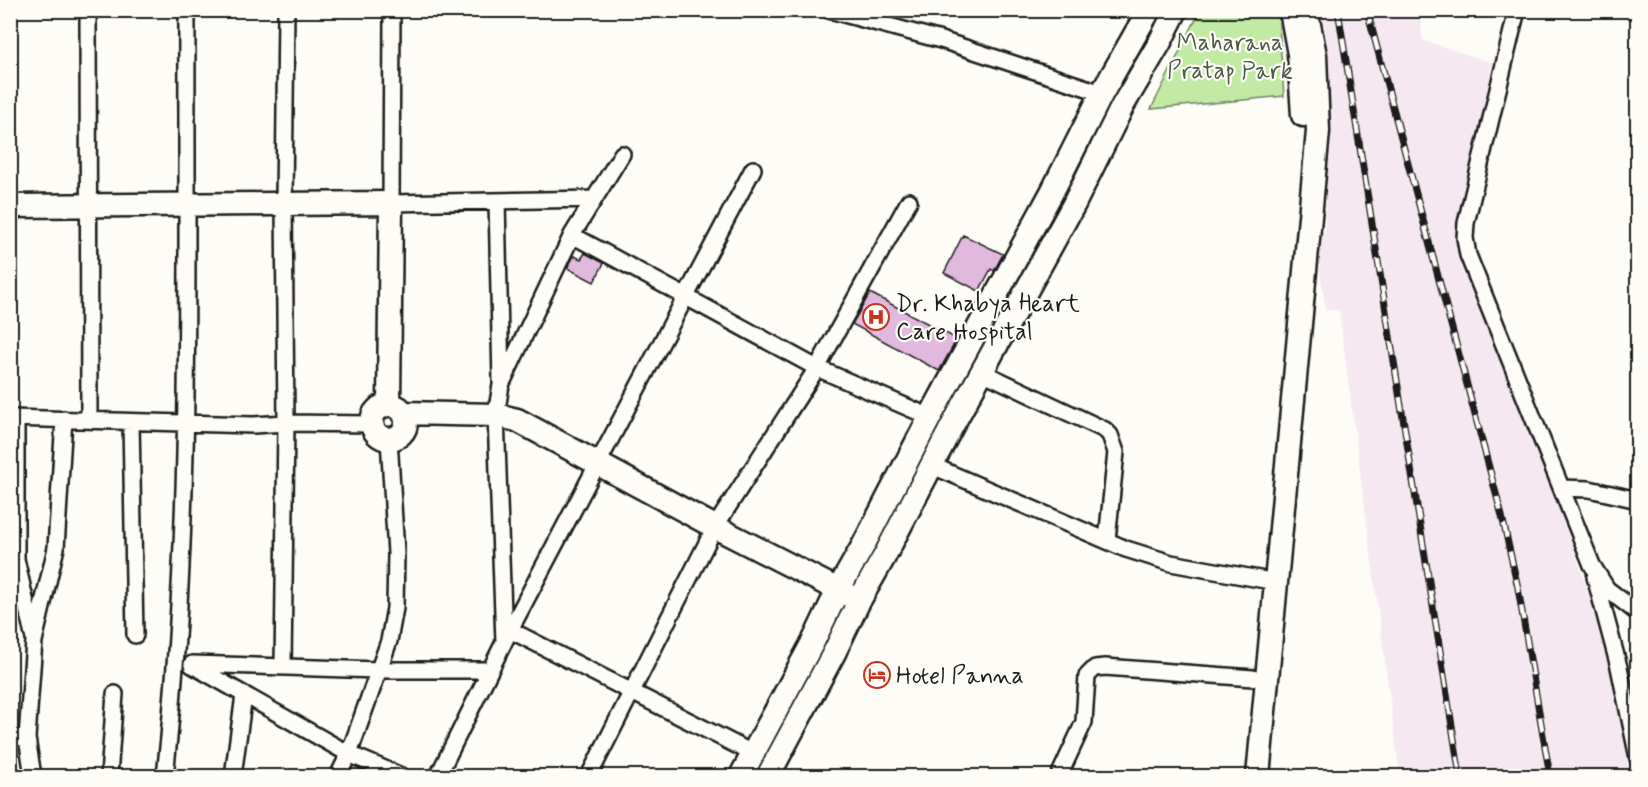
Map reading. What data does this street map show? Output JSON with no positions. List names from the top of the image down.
{
  "parks": ["Maharana Pratap Park"],
  "places": {
    "hospital": ["Dr. Khabya Heart Care Hospital"],
    "hotel": ["Hotel Panna"]
  }
}
